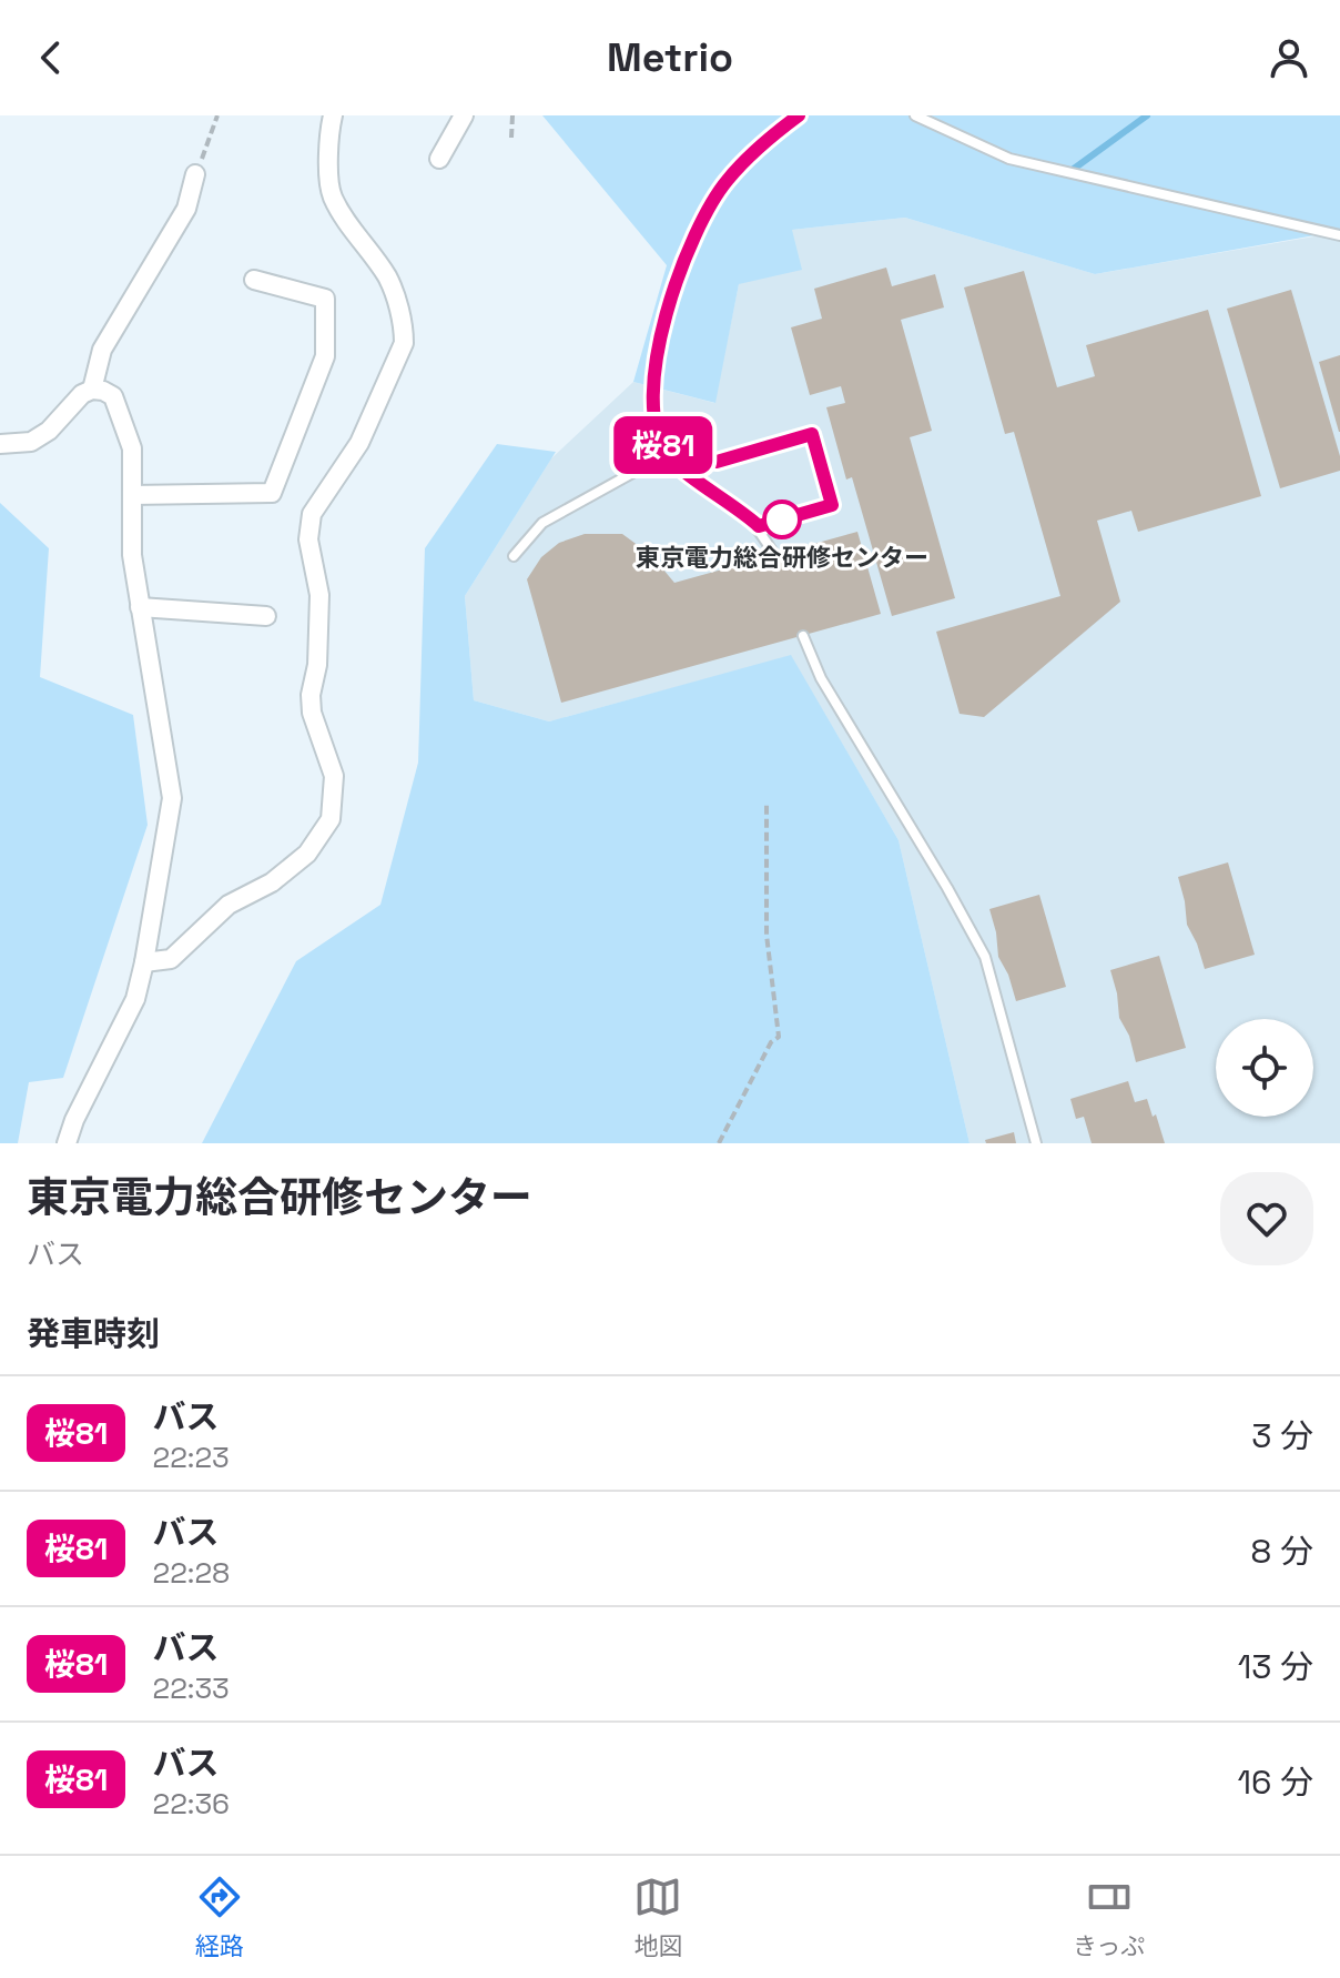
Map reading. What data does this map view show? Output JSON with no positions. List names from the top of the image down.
{
  "places": ["東京電力総合研修センター"],
  "lines": ["bus line 桜81"],
  "page": {
    "header": "Metrio",
    "on_map": "桜81",
    "heading": [
      ["東京電力総合研修センター", "バス"],
      "発車時刻"
    ],
    "list": [
      {
        "mark": "桜81",
        "name": "バス",
        "note": "22:23",
        "value": "3 分"
      },
      {
        "mark": "桜81",
        "name": "バス",
        "note": "22:28",
        "value": "8 分"
      },
      {
        "mark": "桜81",
        "name": "バス",
        "note": "22:33",
        "value": "13 分"
      },
      {
        "mark": "桜81",
        "name": "バス",
        "note": "22:36",
        "value": "16 分"
      }
    ],
    "tabs": ["経路", "地図", "きっぷ"]
  }
}
